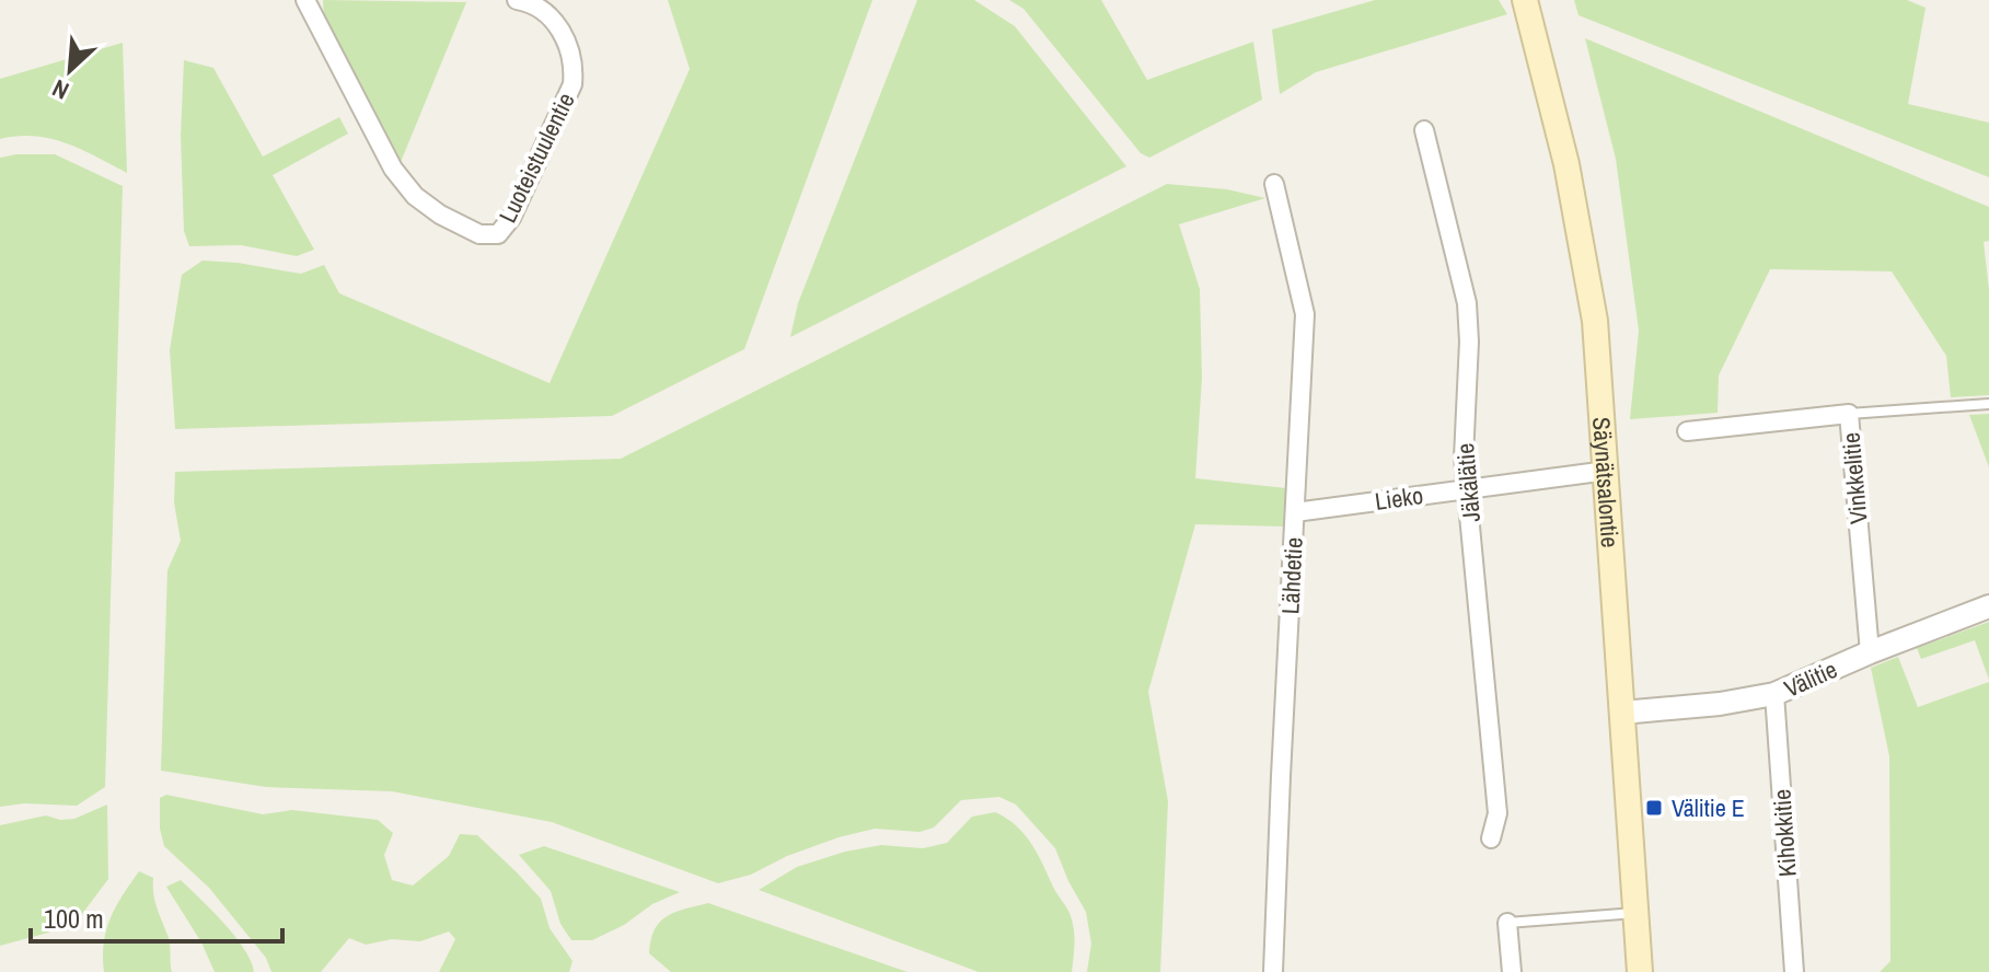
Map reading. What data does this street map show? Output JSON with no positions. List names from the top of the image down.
{
  "streets": {
    "main road": ["Säynätsalontie"],
    "street": [
      "Luoteistuulentie",
      "Vinkkelitie",
      "Jäkälätie",
      "Lieko",
      "Lähdetie",
      "Välitie",
      "Kihokkitie"
    ]
  },
  "crossings": [
    ["Vinkkelitie", "Välitie"],
    ["Jäkälätie", "Lieko"],
    ["Säynätsalontie", "Lieko"],
    ["Säynätsalontie", "Välitie"],
    ["Lieko", "Lähdetie"],
    ["Välitie", "Kihokkitie"]
  ],
  "places": {
    "transit": ["Välitie E"]
  },
  "scale_bar": "100 m",
  "north": "bottom left"
}
